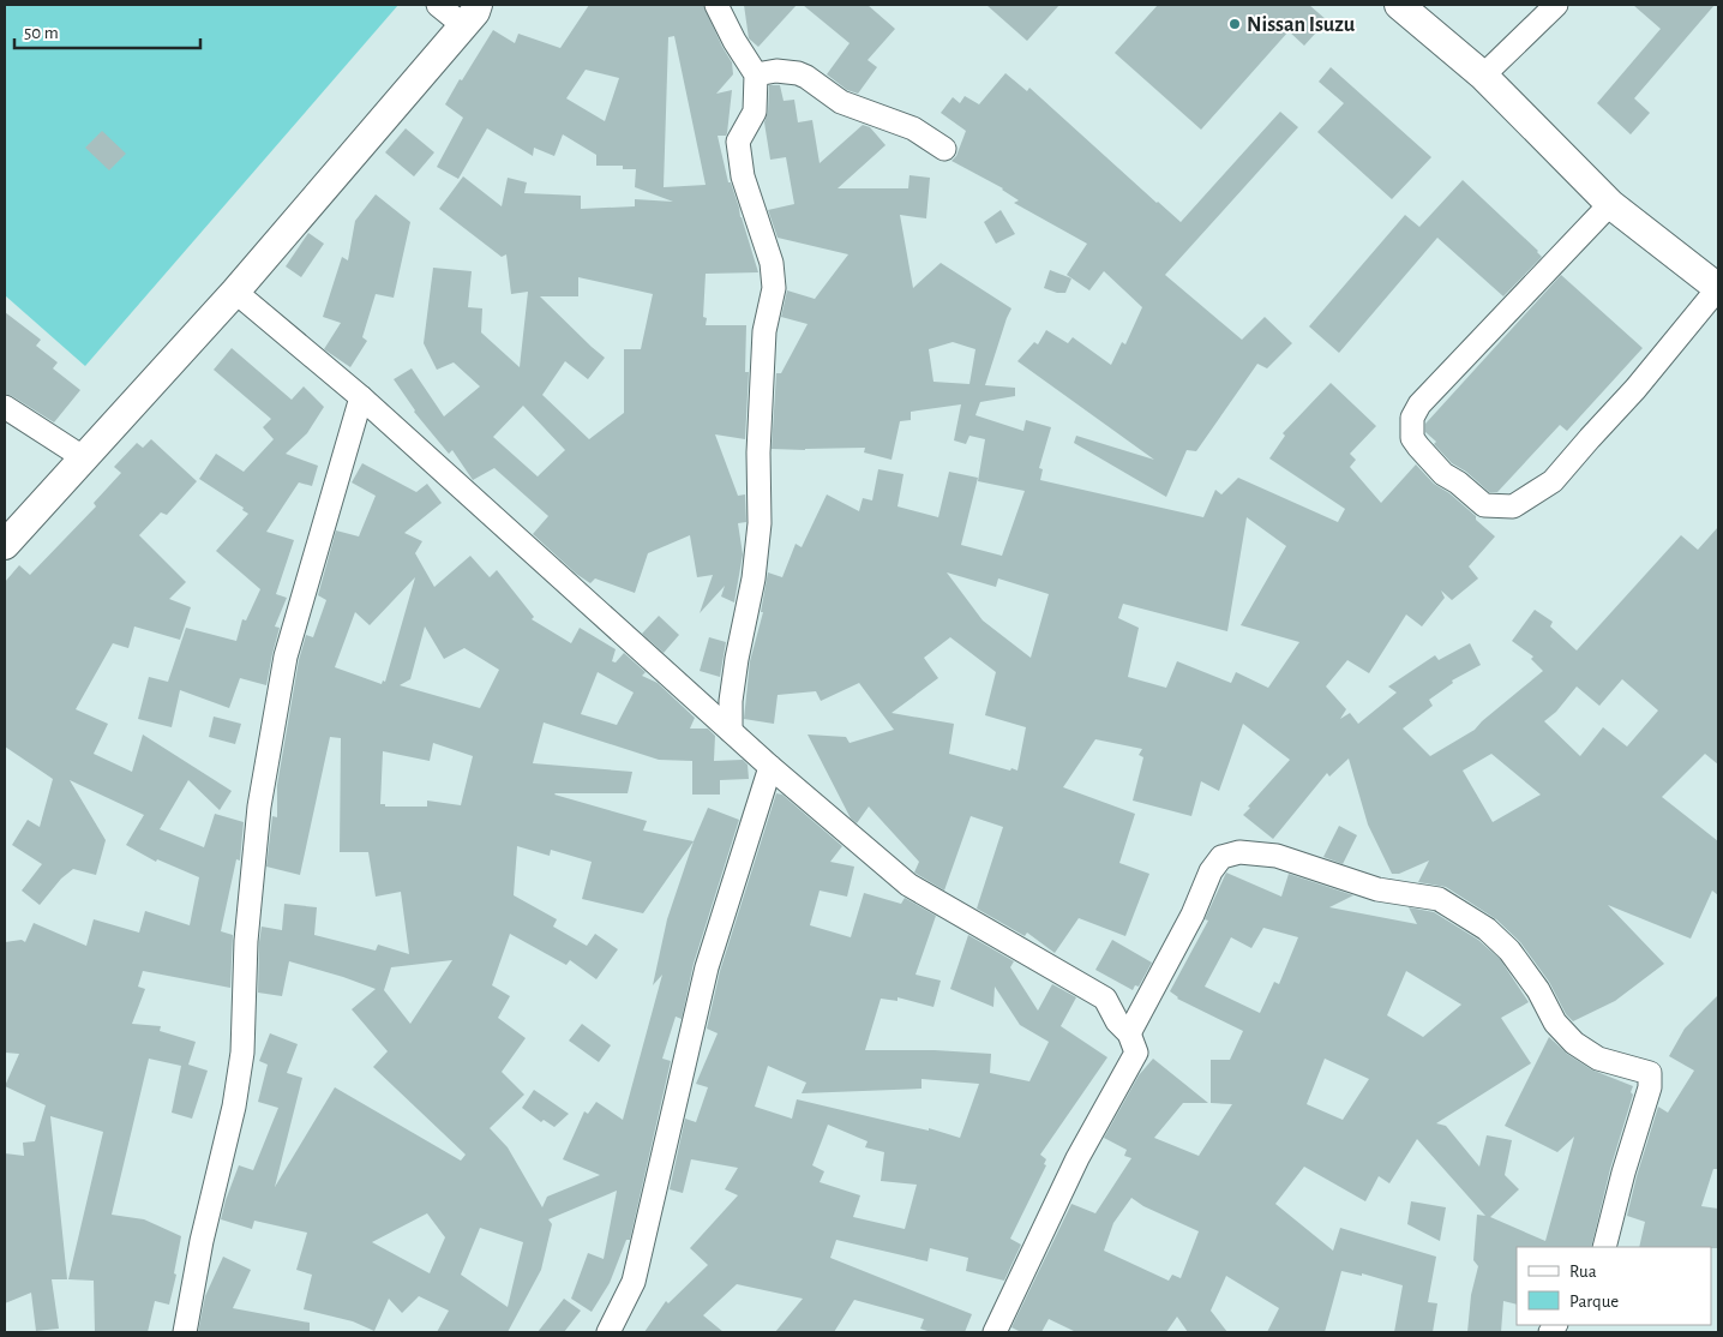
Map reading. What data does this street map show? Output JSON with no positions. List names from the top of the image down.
{
  "places": ["Nissan Isuzu"],
  "legend": ["Rua", "Parque"],
  "scale_bar": "50 m"
}
